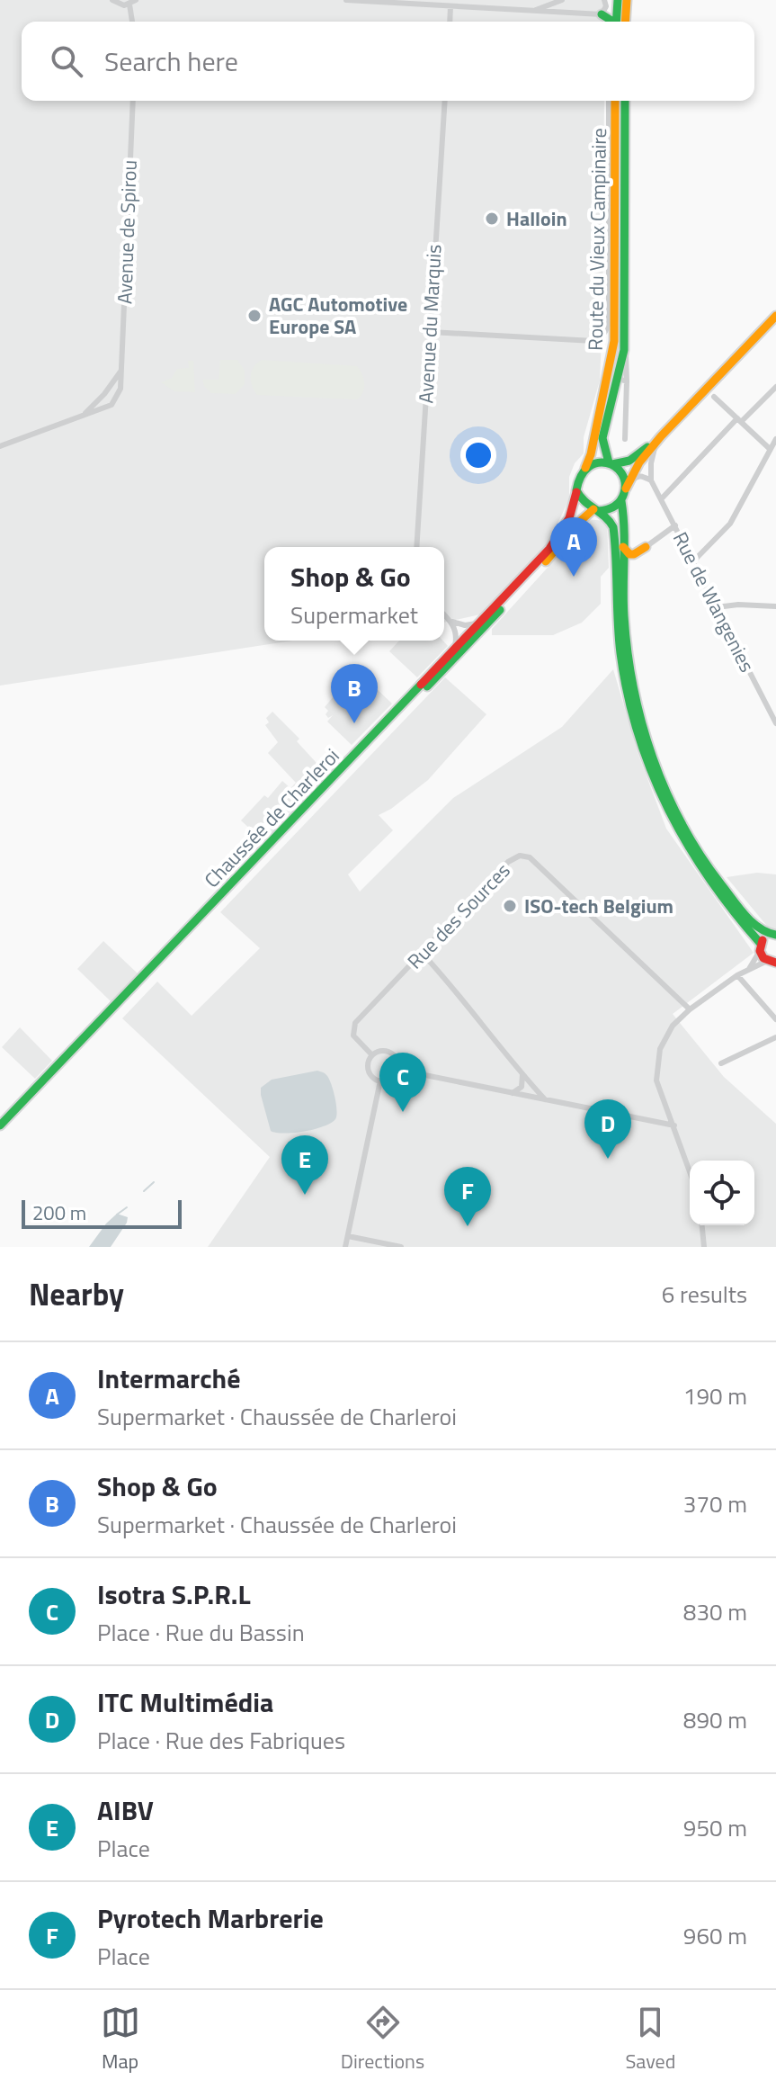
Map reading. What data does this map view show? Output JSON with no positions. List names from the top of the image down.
{
  "streets": {
    "main road": ["Route du Vieux Campinaire", "Chaussée de Charleroi"],
    "street": [
      "Avenue de Spirou",
      "Avenue du Marquis",
      "Rue de Wangenies",
      "Rue des Sources"
    ]
  },
  "crossings": [
    ["Route du Vieux Campinaire", "Chaussée de Charleroi"]
  ],
  "places": ["Halloin", "AGC Automotive Europe SA", "ISO-tech Belgium"],
  "scale_bar": "200 m",
  "page": {
    "search": "Search here",
    "pins": [
      "A",
      "B",
      "C",
      "D",
      "E",
      "F"
    ],
    "popup": ["Shop & Go", "Supermarket"],
    "scale": "200 m",
    "heading": ["Nearby", "6 results"],
    "list": [
      {
        "mark": "A",
        "name": "Intermarché",
        "note": "Supermarket · Chaussée de Charleroi",
        "value": "190 m"
      },
      {
        "mark": "B",
        "name": "Shop & Go",
        "note": "Supermarket · Chaussée de Charleroi",
        "value": "370 m"
      },
      {
        "mark": "C",
        "name": "Isotra S.P.R.L",
        "note": "Place · Rue du Bassin",
        "value": "830 m"
      },
      {
        "mark": "D",
        "name": "ITC Multimédia",
        "note": "Place · Rue des Fabriques",
        "value": "890 m"
      },
      {
        "mark": "E",
        "name": "AIBV",
        "note": "Place",
        "value": "950 m"
      },
      {
        "mark": "F",
        "name": "Pyrotech Marbrerie",
        "note": "Place",
        "value": "960 m"
      }
    ],
    "nav": ["Map", "Directions", "Saved"]
  }
}
